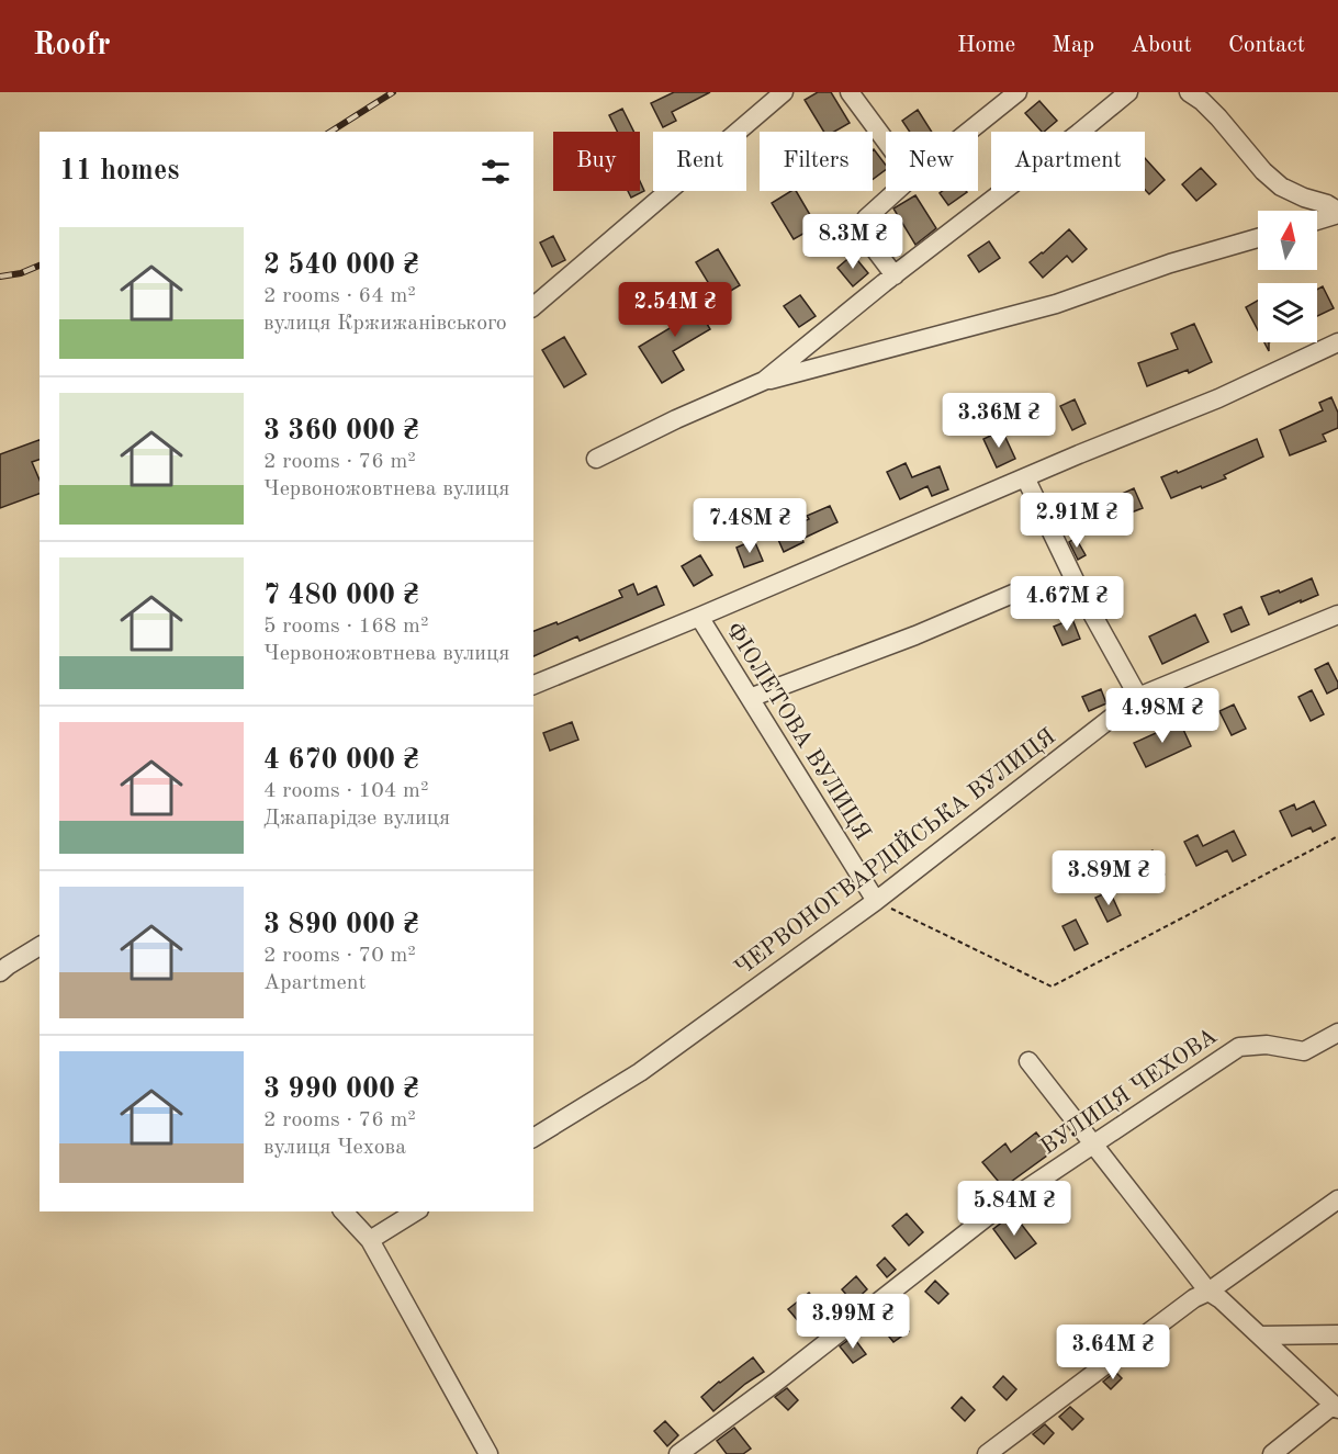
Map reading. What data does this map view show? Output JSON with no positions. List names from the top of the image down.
{
  "streets": {
    "street": ["ФІОЛЕТОВА ВУЛИЦЯ", "ЧЕРВОНОГВАРДІЙСЬКА ВУЛИЦЯ", "ВУЛИЦЯ ЧЕХОВА"]
  },
  "crossings": [
    ["ФІОЛЕТОВА ВУЛИЦЯ", "ЧЕРВОНОГВАРДІЙСЬКА ВУЛИЦЯ"]
  ],
  "north": "top",
  "page": {
    "header": "Roofr",
    "nav": [
      "Home",
      "Map",
      "About",
      "Contact"
    ],
    "chip": [
      "Buy",
      "Rent",
      "Filters",
      "New",
      "Apartment"
    ],
    "heading": "11 homes",
    "list": [
      {
        "name": "2 540 000 ₴",
        "note": "2 rooms · 64 m² · вулиця Кржижанівського"
      },
      {
        "name": "3 360 000 ₴",
        "note": "2 rooms · 76 m² · Червоножовтнева вулиця"
      },
      {
        "name": "7 480 000 ₴",
        "note": "5 rooms · 168 m² · Червоножовтнева вулиця"
      },
      {
        "name": "4 670 000 ₴",
        "note": "4 rooms · 104 m² · Джапарідзе вулиця"
      },
      {
        "name": "3 890 000 ₴",
        "note": "2 rooms · 70 m² · Apartment"
      },
      {
        "name": "3 990 000 ₴",
        "note": "2 rooms · 76 m² · вулиця Чехова"
      }
    ],
    "price": [
      "8.3M ₴",
      "2.54M ₴",
      "3.36M ₴",
      "2.91M ₴",
      "7.48M ₴",
      "4.67M ₴",
      "4.98M ₴",
      "3.89M ₴",
      "5.84M ₴",
      "3.99M ₴",
      "3.64M ₴"
    ]
  }
}
